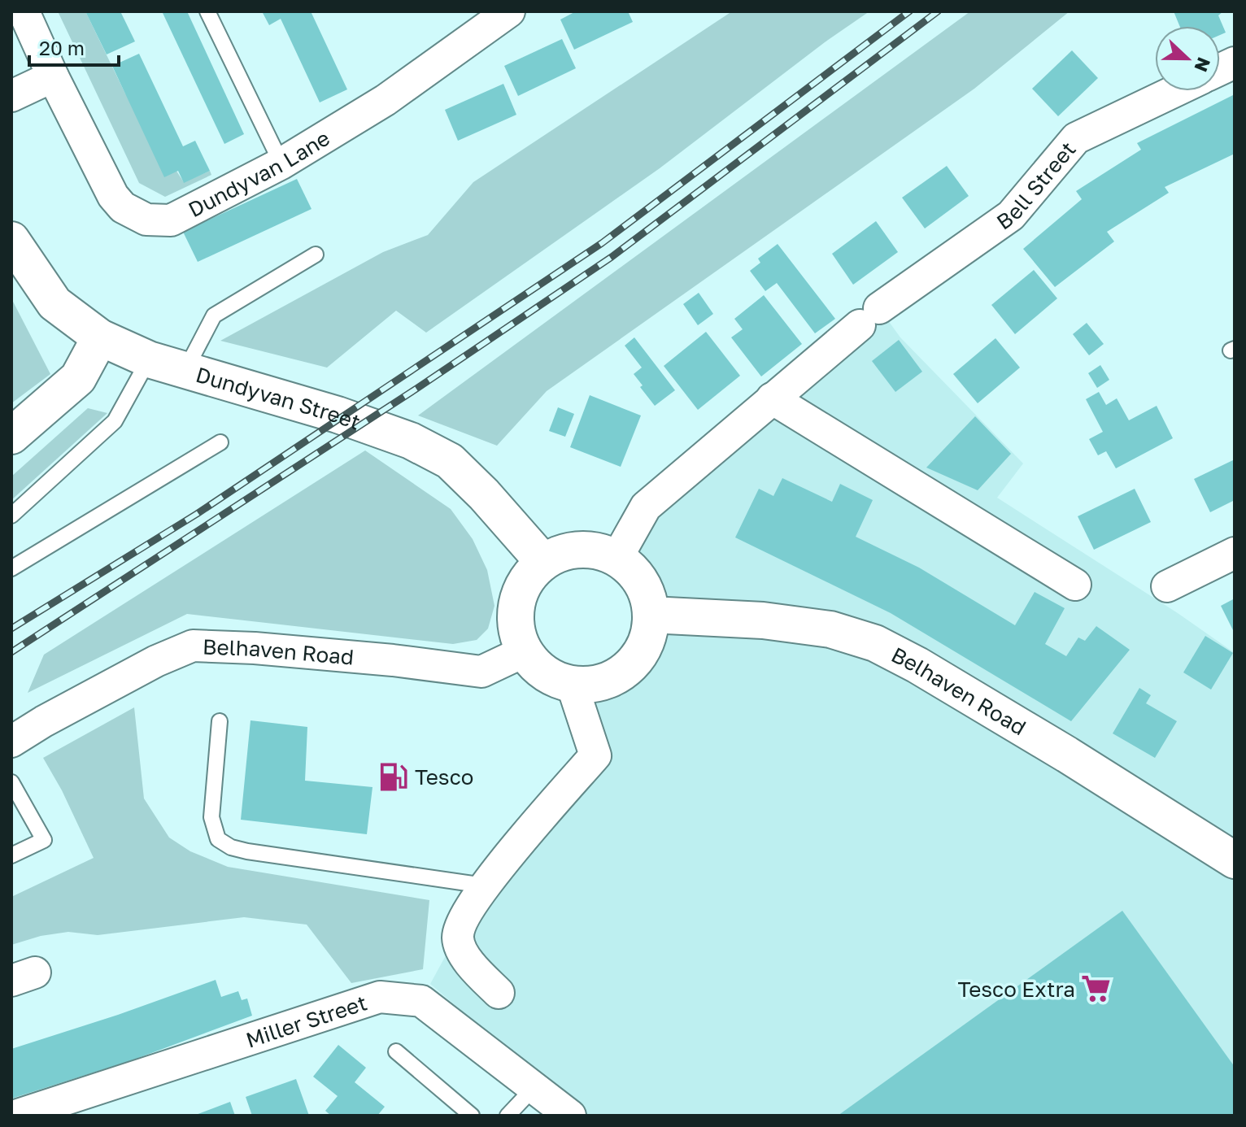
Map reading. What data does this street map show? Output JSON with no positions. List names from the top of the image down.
{
  "streets": {
    "street": [
      "Dundyvan Lane",
      "Bell Street",
      "Dundyvan Street",
      "Belhaven Road",
      "Miller Street"
    ]
  },
  "crossings": [
    ["Bell Street", "Dundyvan Street"],
    ["Bell Street", "Belhaven Road"],
    ["Dundyvan Street", "Belhaven Road"]
  ],
  "places": {
    "fuel station": ["Tesco"],
    "supermarket": ["Tesco Extra"]
  },
  "scale_bar": "20 m",
  "north": "right"
}
